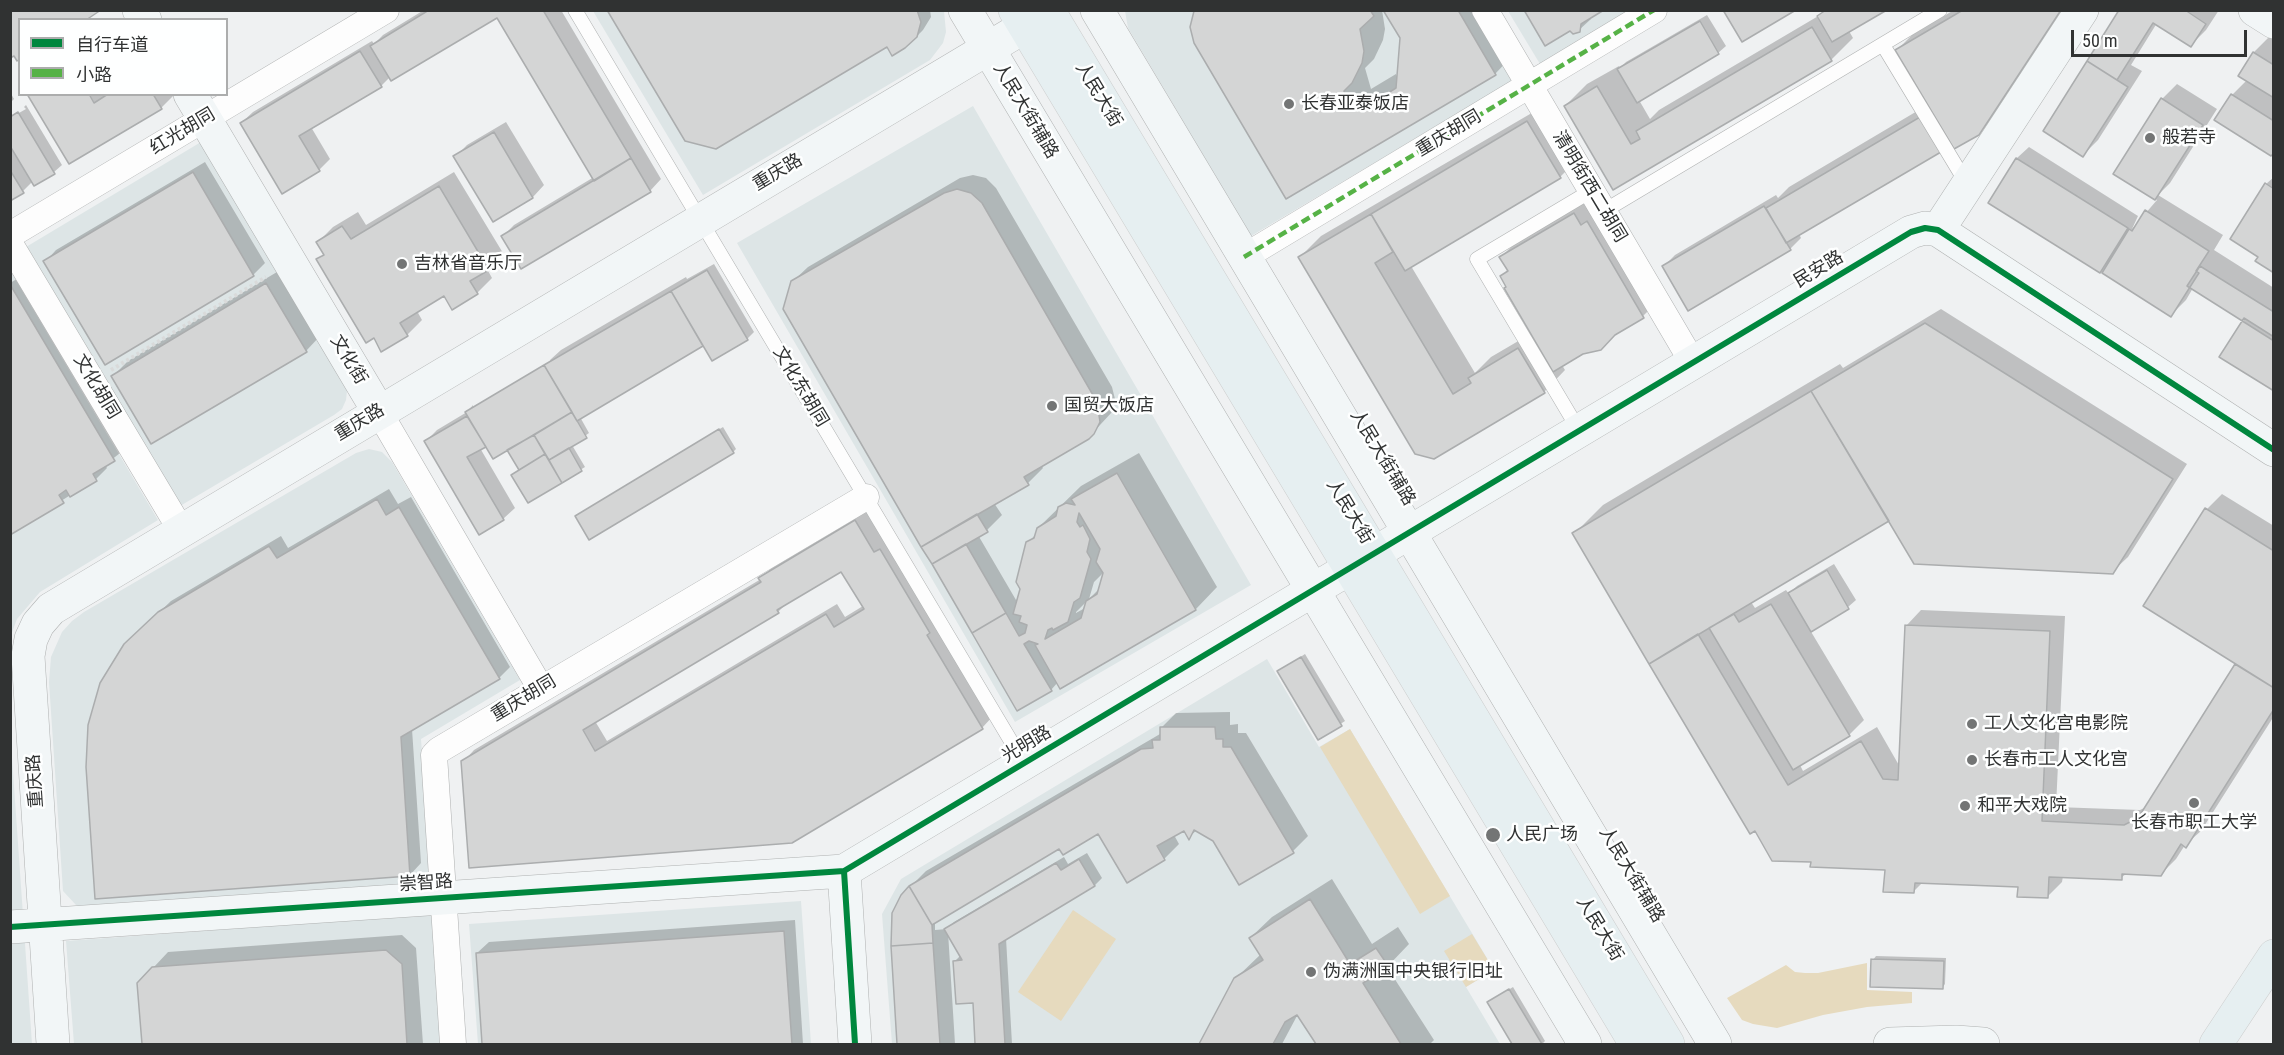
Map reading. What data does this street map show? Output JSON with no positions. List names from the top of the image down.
{
  "streets": {
    "main road": [
      "人民大街",
      "人民大街辅路",
      "重庆路",
      "民安路",
      "文化街",
      "光明路",
      "崇智路"
    ],
    "street": [
      "红光胡同",
      "重庆胡同",
      "清明街西二胡同",
      "文化胡同"
    ],
    "lane": ["文化东胡同"]
  },
  "crossings": [
    ["人民大街", "重庆路"],
    ["人民大街", "民安路"],
    ["人民大街", "光明路"],
    ["人民大街辅路", "重庆胡同"],
    ["人民大街辅路", "重庆路"],
    ["人民大街辅路", "民安路"],
    ["人民大街辅路", "光明路"],
    ["红光胡同", "文化街"],
    ["重庆胡同", "清明街西二胡同"],
    ["重庆胡同", "文化街"],
    ["重庆胡同", "文化东胡同"],
    ["重庆胡同", "崇智路"],
    ["重庆路", "文化街"],
    ["重庆路", "文化胡同"],
    ["重庆路", "文化东胡同"],
    ["重庆路", "崇智路"],
    ["清明街西二胡同", "民安路"],
    ["民安路", "光明路"],
    ["文化东胡同", "光明路"],
    ["光明路", "崇智路"]
  ],
  "places": [
    "长春亚泰饭店",
    "般若寺",
    "吉林省音乐厅",
    "国贸大饭店",
    "工人文化宫电影院",
    "长春市工人文化宫",
    "长春市职工大学",
    "和平大戏院",
    "人民广场",
    "伪满洲国中央银行旧址"
  ],
  "legend": ["自行车道", "小路"],
  "scale_bar": "50 m"
}
